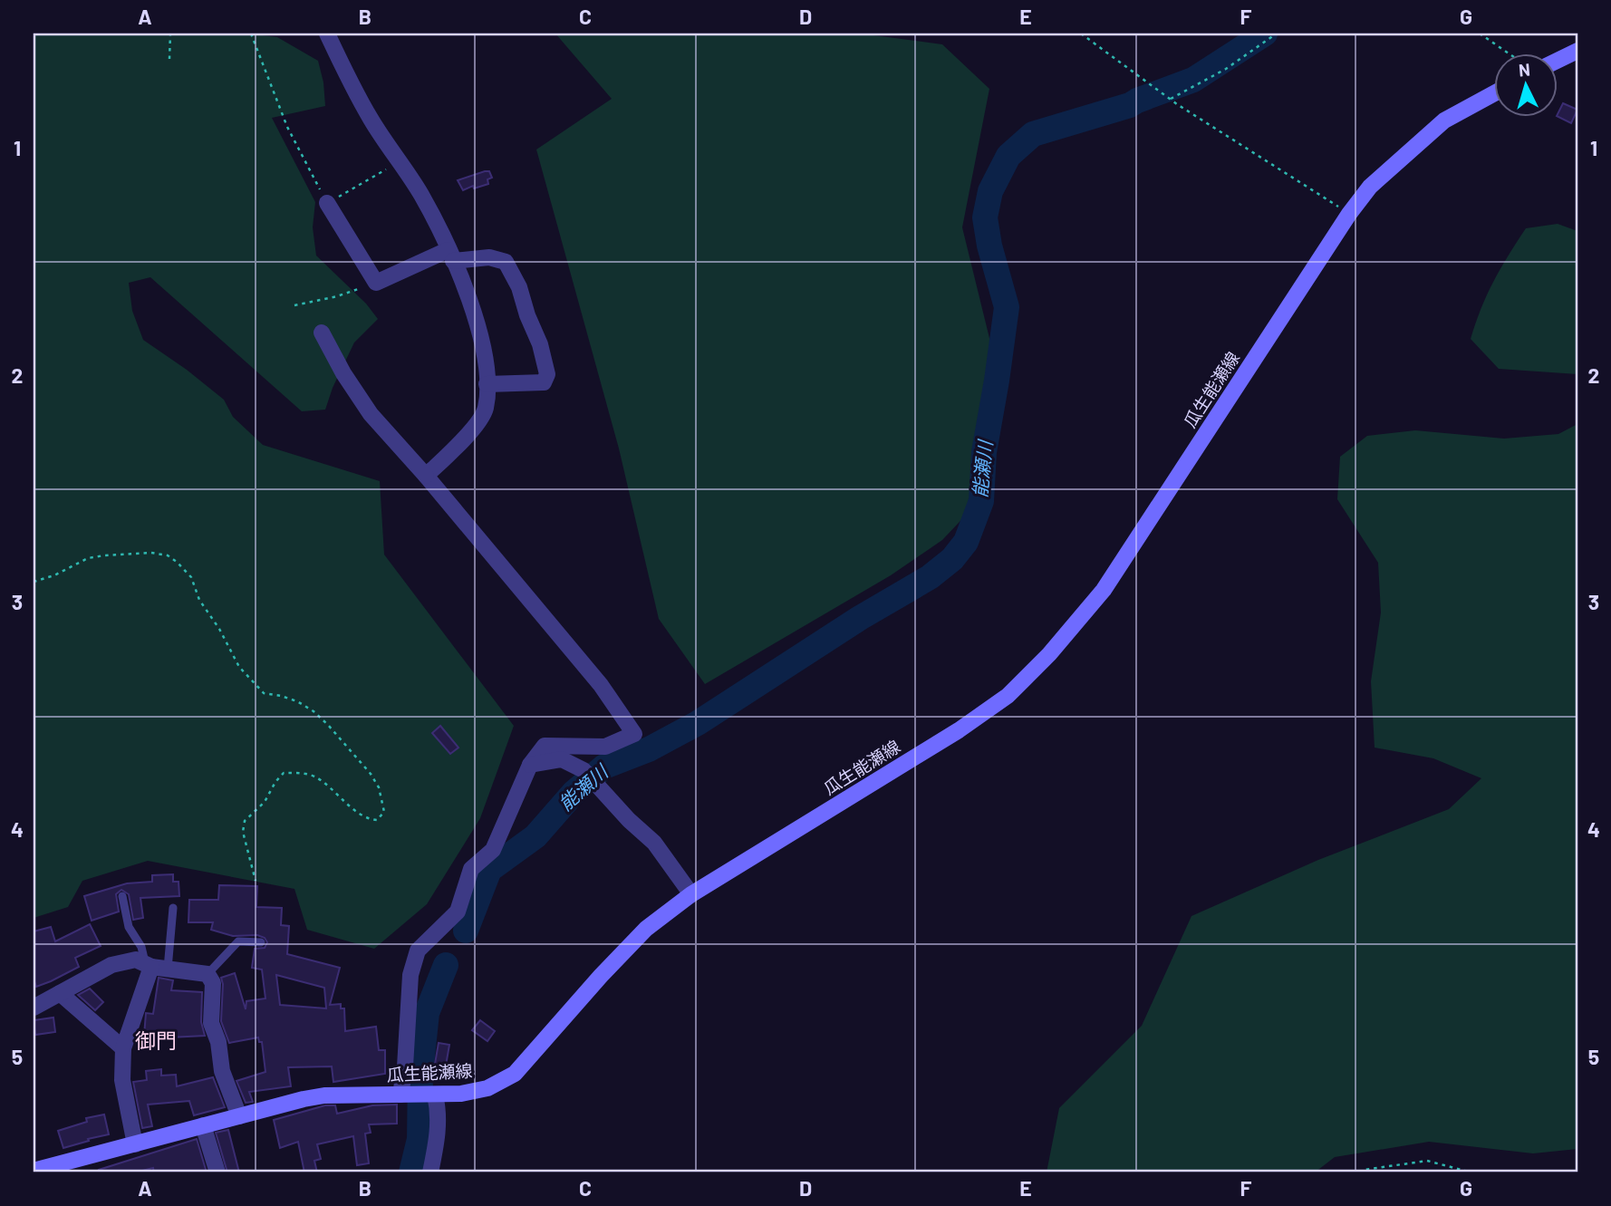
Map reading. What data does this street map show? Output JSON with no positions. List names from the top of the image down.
{
  "streets": {
    "main road": ["瓜生能瀬線"]
  },
  "districts": ["御門"],
  "water": ["能瀬川"],
  "north": "top",
  "grid": {
    "columns": [
      "A",
      "B",
      "C",
      "D",
      "E",
      "F",
      "G"
    ],
    "rows": [
      "1",
      "2",
      "3",
      "4",
      "5"
    ]
  }
}
